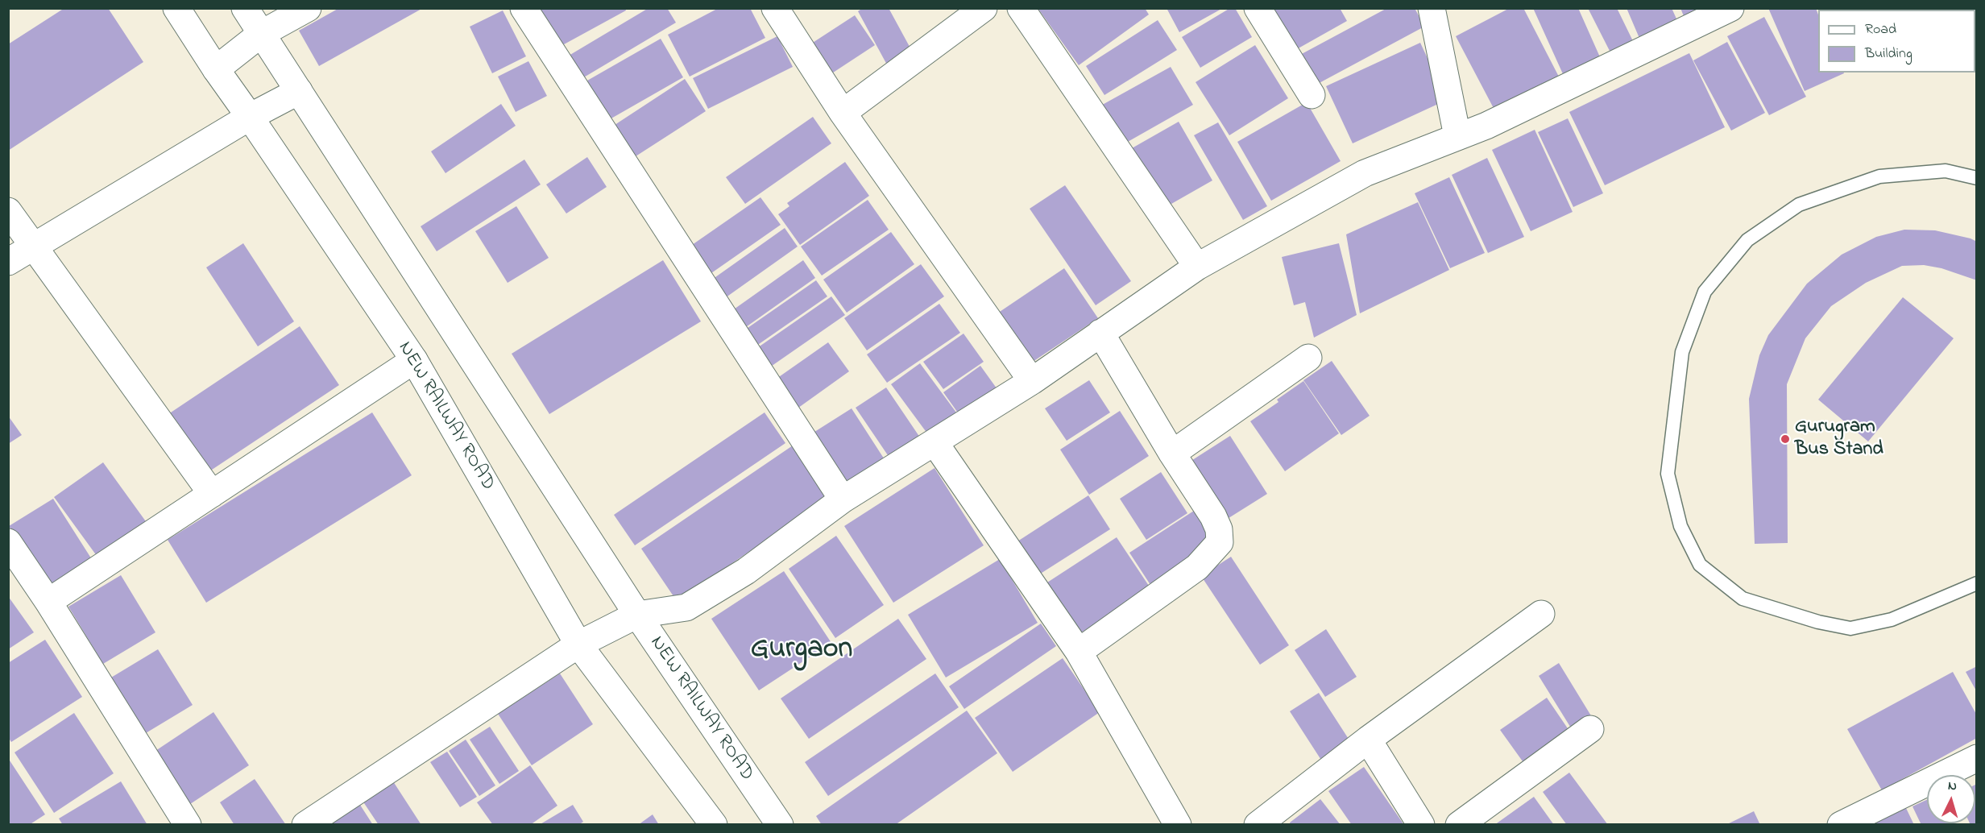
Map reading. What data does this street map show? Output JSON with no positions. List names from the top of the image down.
{
  "streets": {
    "street": ["NEW RAILWAY ROAD"]
  },
  "districts": ["Gurgaon"],
  "places": ["Gurugram Bus Stand"],
  "legend": ["Road", "Building"],
  "north": "top"
}
